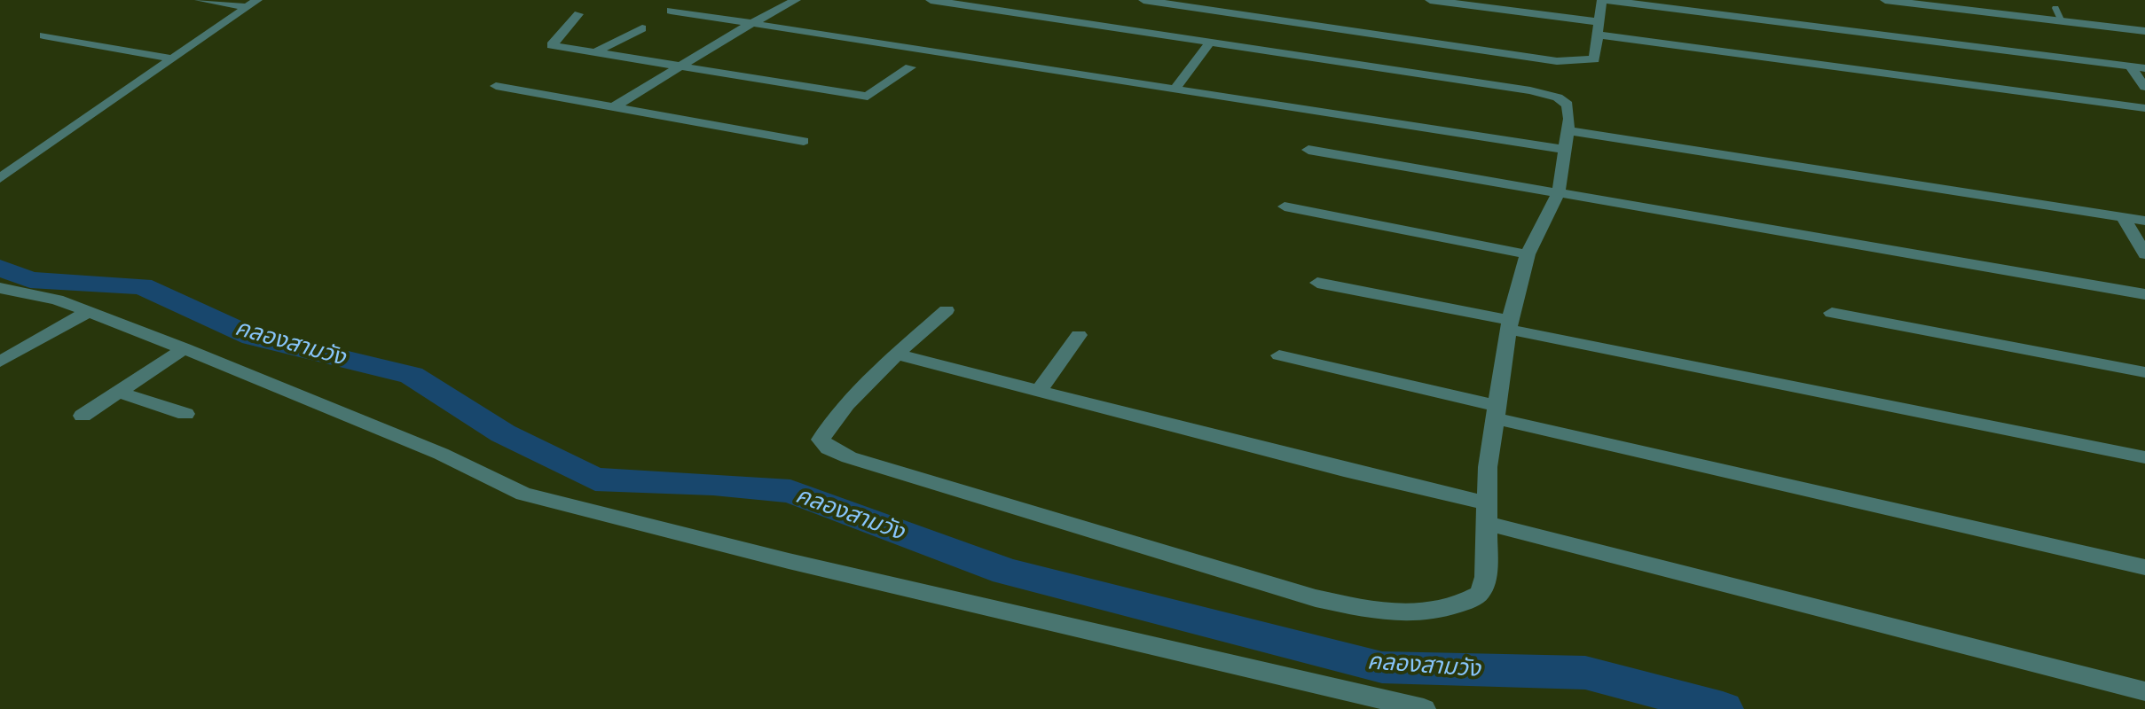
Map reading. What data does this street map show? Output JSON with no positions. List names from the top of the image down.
{
  "water": ["คลองสามวัง"]
}
